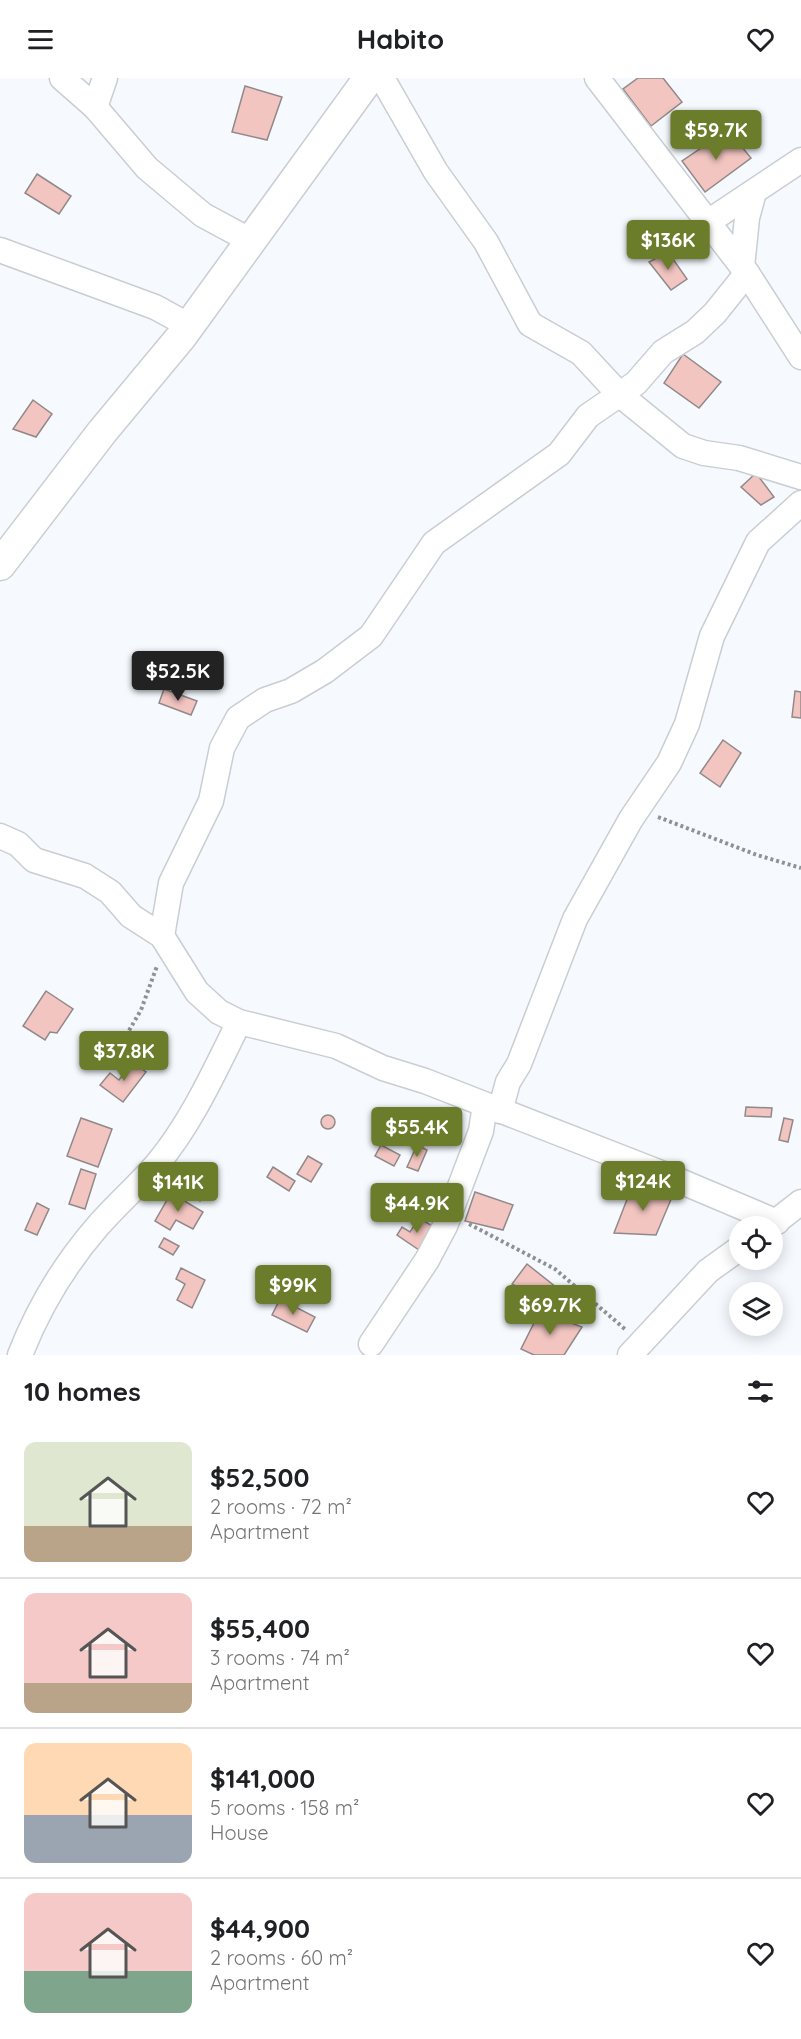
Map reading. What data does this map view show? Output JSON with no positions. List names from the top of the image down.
{
  "page": {
    "header": "Habito",
    "price": [
      "$59.7K",
      "$136K",
      "$52.5K",
      "$37.8K",
      "$55.4K",
      "$124K",
      "$141K",
      "$44.9K",
      "$99K",
      "$69.7K"
    ],
    "heading": "10 homes",
    "list": [
      {
        "name": "$52,500",
        "note": "2 rooms · 72 m² · Apartment"
      },
      {
        "name": "$55,400",
        "note": "3 rooms · 74 m² · Apartment"
      },
      {
        "name": "$141,000",
        "note": "5 rooms · 158 m² · House"
      },
      {
        "name": "$44,900",
        "note": "2 rooms · 60 m² · Apartment"
      }
    ]
  }
}
